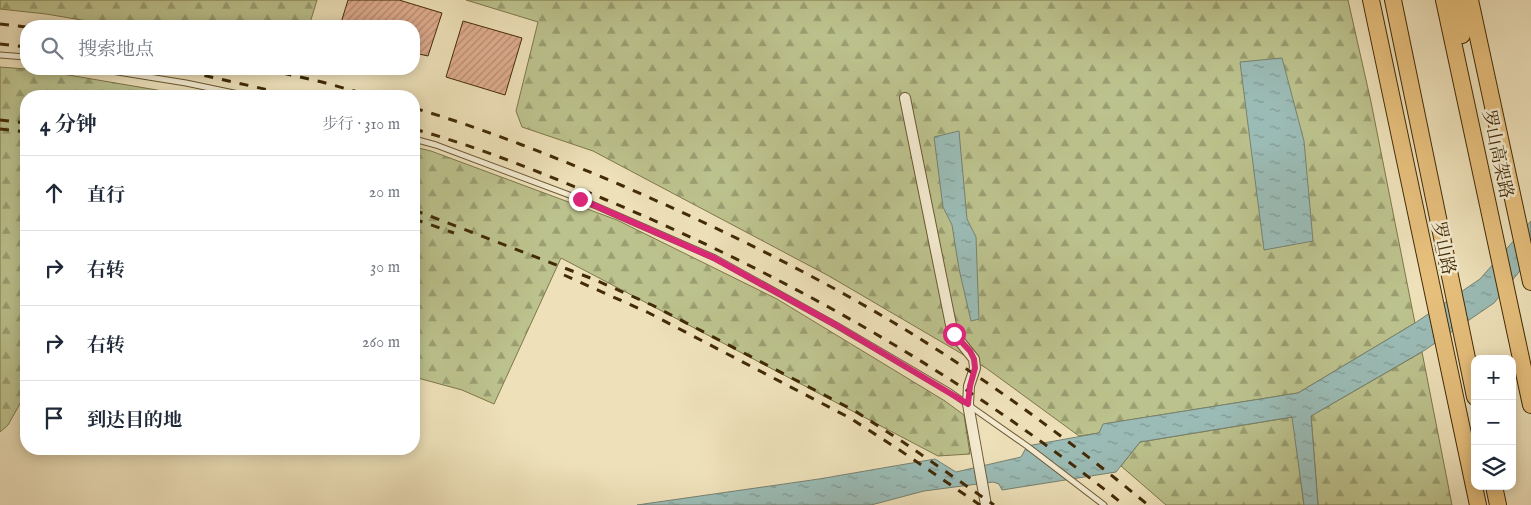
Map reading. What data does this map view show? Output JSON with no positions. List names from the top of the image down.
{
  "streets": {
    "main road": ["罗山高架路", "罗山路"]
  },
  "page": {
    "search": "搜索地点",
    "heading": ["4 分钟", "步行 · 310 m"],
    "list": [
      ["直行", "20 m"],
      ["右转", "30 m"],
      ["右转", "260 m"],
      "到达目的地"
    ],
    "map_buttons": ["+", "−"]
  }
}
